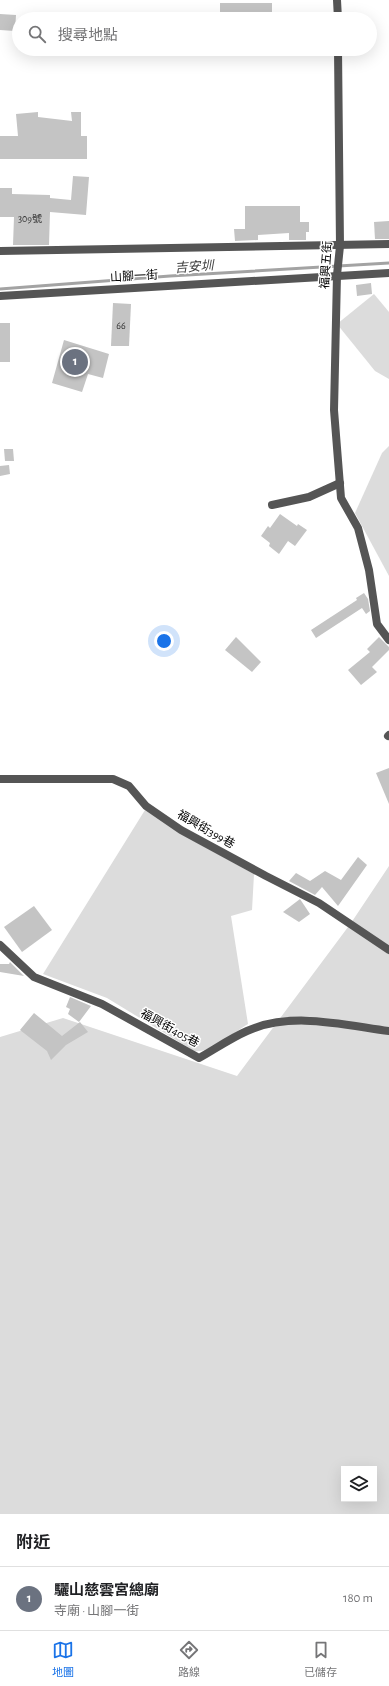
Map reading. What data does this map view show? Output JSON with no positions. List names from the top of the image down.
{
  "streets": {
    "street": [
      "福興五街",
      "山腳一街",
      "福興街399巷",
      "福興街405巷"
    ]
  },
  "crossings": [
    ["福興五街", "山腳一街"]
  ],
  "water": ["吉安圳"],
  "house_numbers": ["309號", "66"],
  "page": {
    "search": "搜尋地點",
    "pins": "1",
    "heading": "附近",
    "list": [
      {
        "mark": "1",
        "name": "驪山慈雲宮總廟",
        "note": "寺廟 · 山腳一街",
        "value": "180 m"
      }
    ],
    "nav": ["地圖", "路線", "已儲存"]
  }
}
